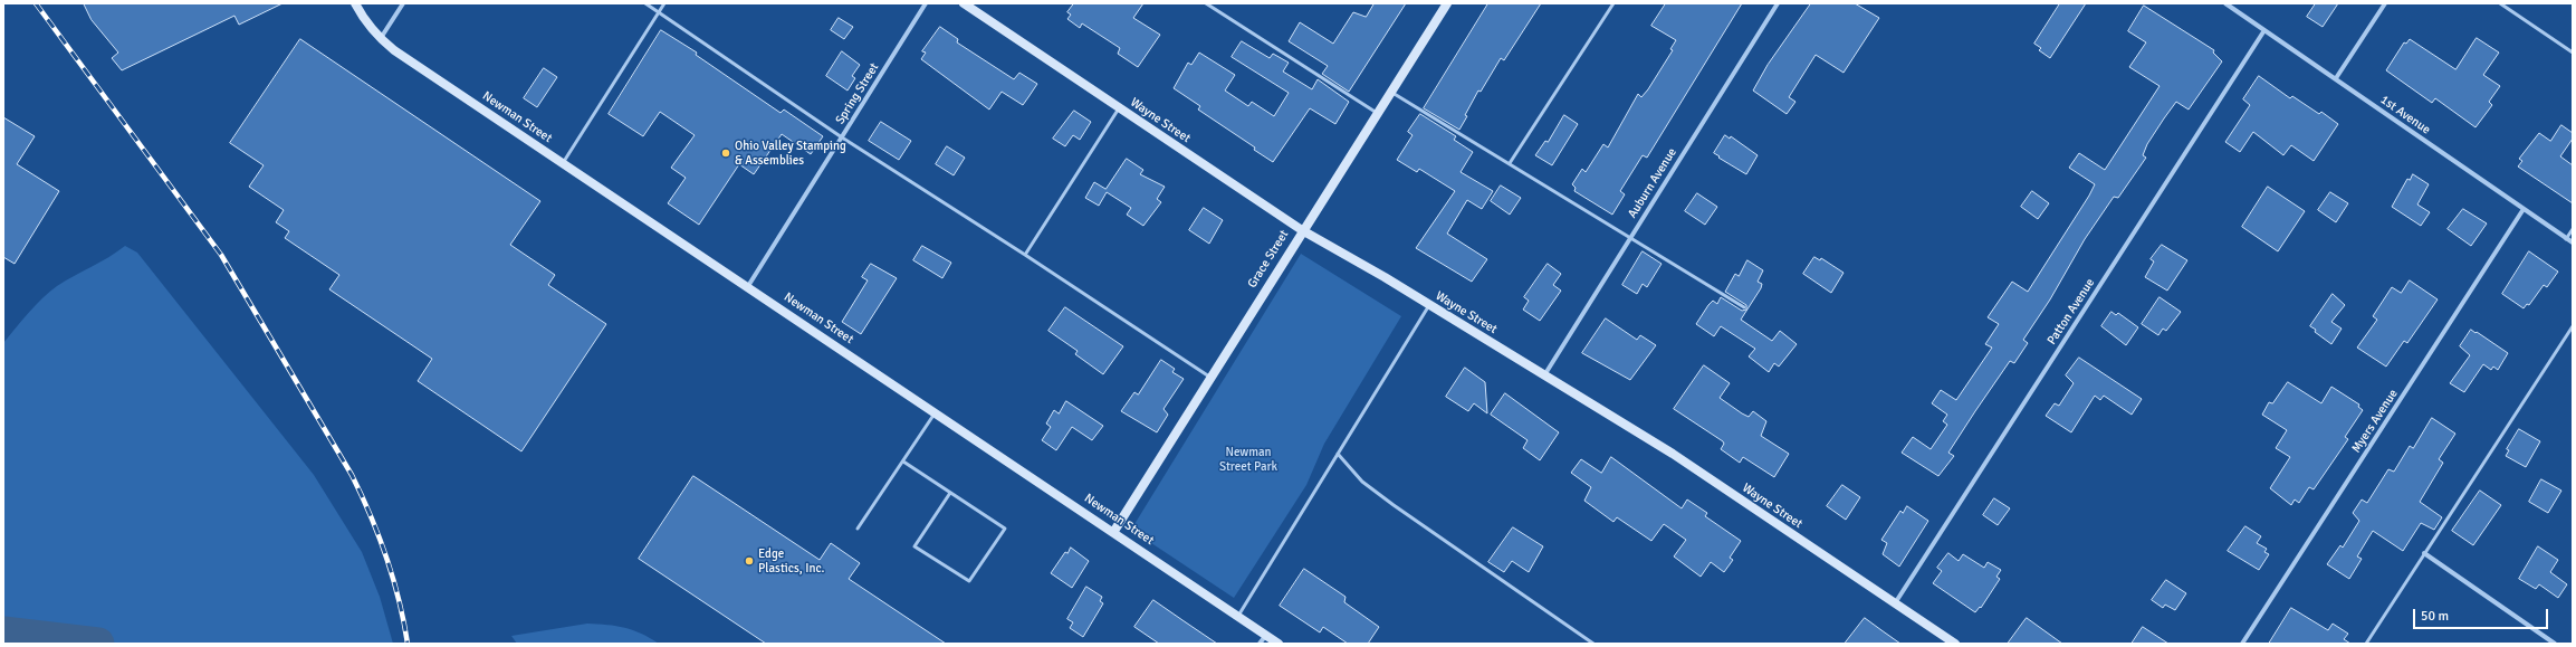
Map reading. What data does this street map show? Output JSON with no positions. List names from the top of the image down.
{
  "streets": {
    "street": [
      "Spring Street",
      "1st Avenue",
      "Newman Street",
      "Wayne Street",
      "Auburn Avenue",
      "Grace Street",
      "Patton Avenue",
      "Myers Avenue"
    ]
  },
  "crossings": [
    ["Spring Street", "Newman Street"],
    ["1st Avenue", "Patton Avenue"],
    ["1st Avenue", "Myers Avenue"],
    ["Newman Street", "Grace Street"],
    ["Wayne Street", "Auburn Avenue"],
    ["Wayne Street", "Grace Street"],
    ["Wayne Street", "Patton Avenue"]
  ],
  "parks": ["Newman Street Park"],
  "places": ["Ohio Valley Stamping & Assemblies", "Edge Plastics, Inc."],
  "scale_bar": "50 m"
}
